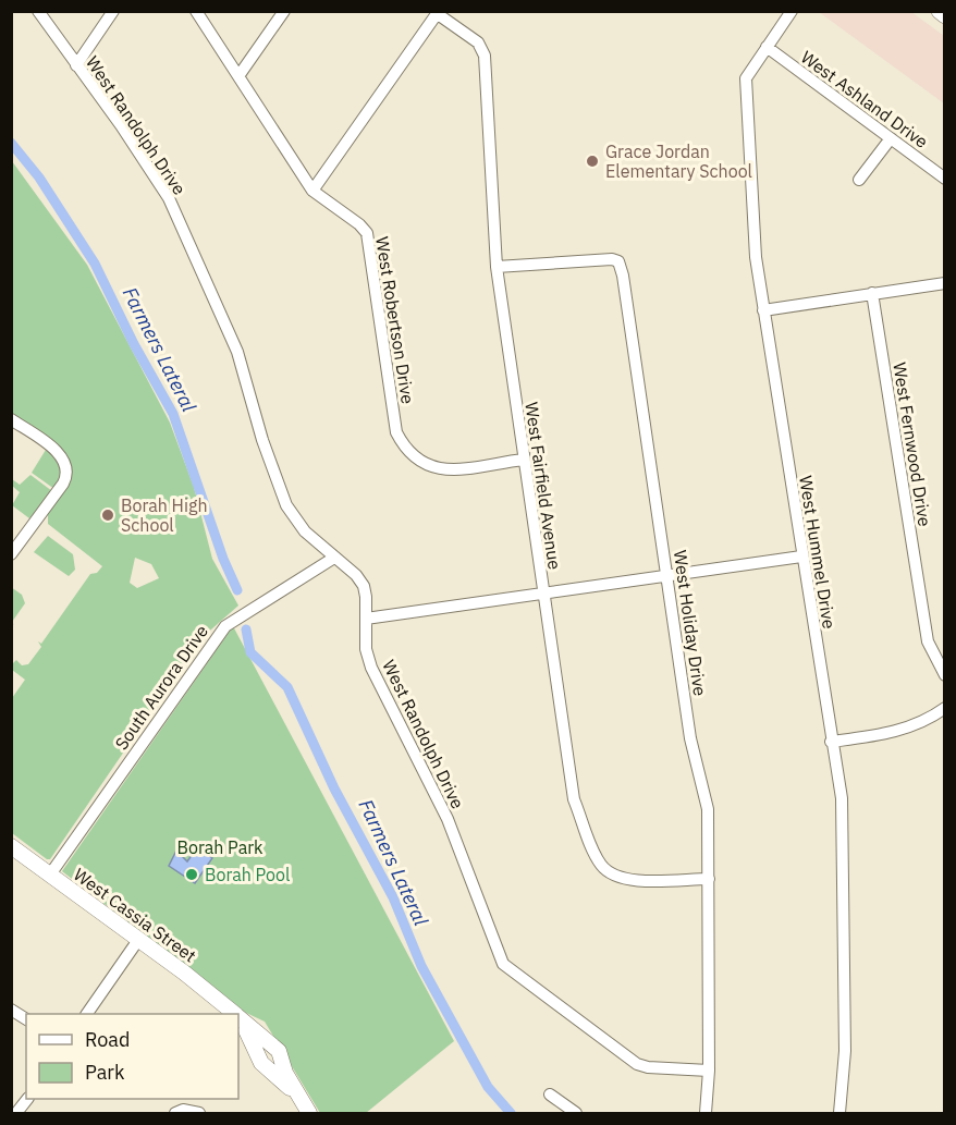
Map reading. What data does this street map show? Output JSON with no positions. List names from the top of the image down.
{
  "streets": {
    "street": [
      "West Ashland Drive",
      "West Randolph Drive",
      "West Robertson Drive",
      "West Fernwood Drive",
      "West Fairfield Avenue",
      "West Hummel Drive",
      "West Holiday Drive",
      "South Aurora Drive",
      "West Cassia Street"
    ]
  },
  "crossings": [
    ["West Ashland Drive", "West Hummel Drive"],
    ["West Randolph Drive", "West Holiday Drive"],
    ["West Randolph Drive", "South Aurora Drive"],
    ["West Robertson Drive", "West Fairfield Avenue"],
    ["West Fairfield Avenue", "West Holiday Drive"],
    ["South Aurora Drive", "West Cassia Street"]
  ],
  "water": ["Farmers Lateral"],
  "parks": ["Borah Park"],
  "places": ["Grace Jordan Elementary School", "Borah High School", "Borah Pool"],
  "legend": ["Road", "Park"]
}
